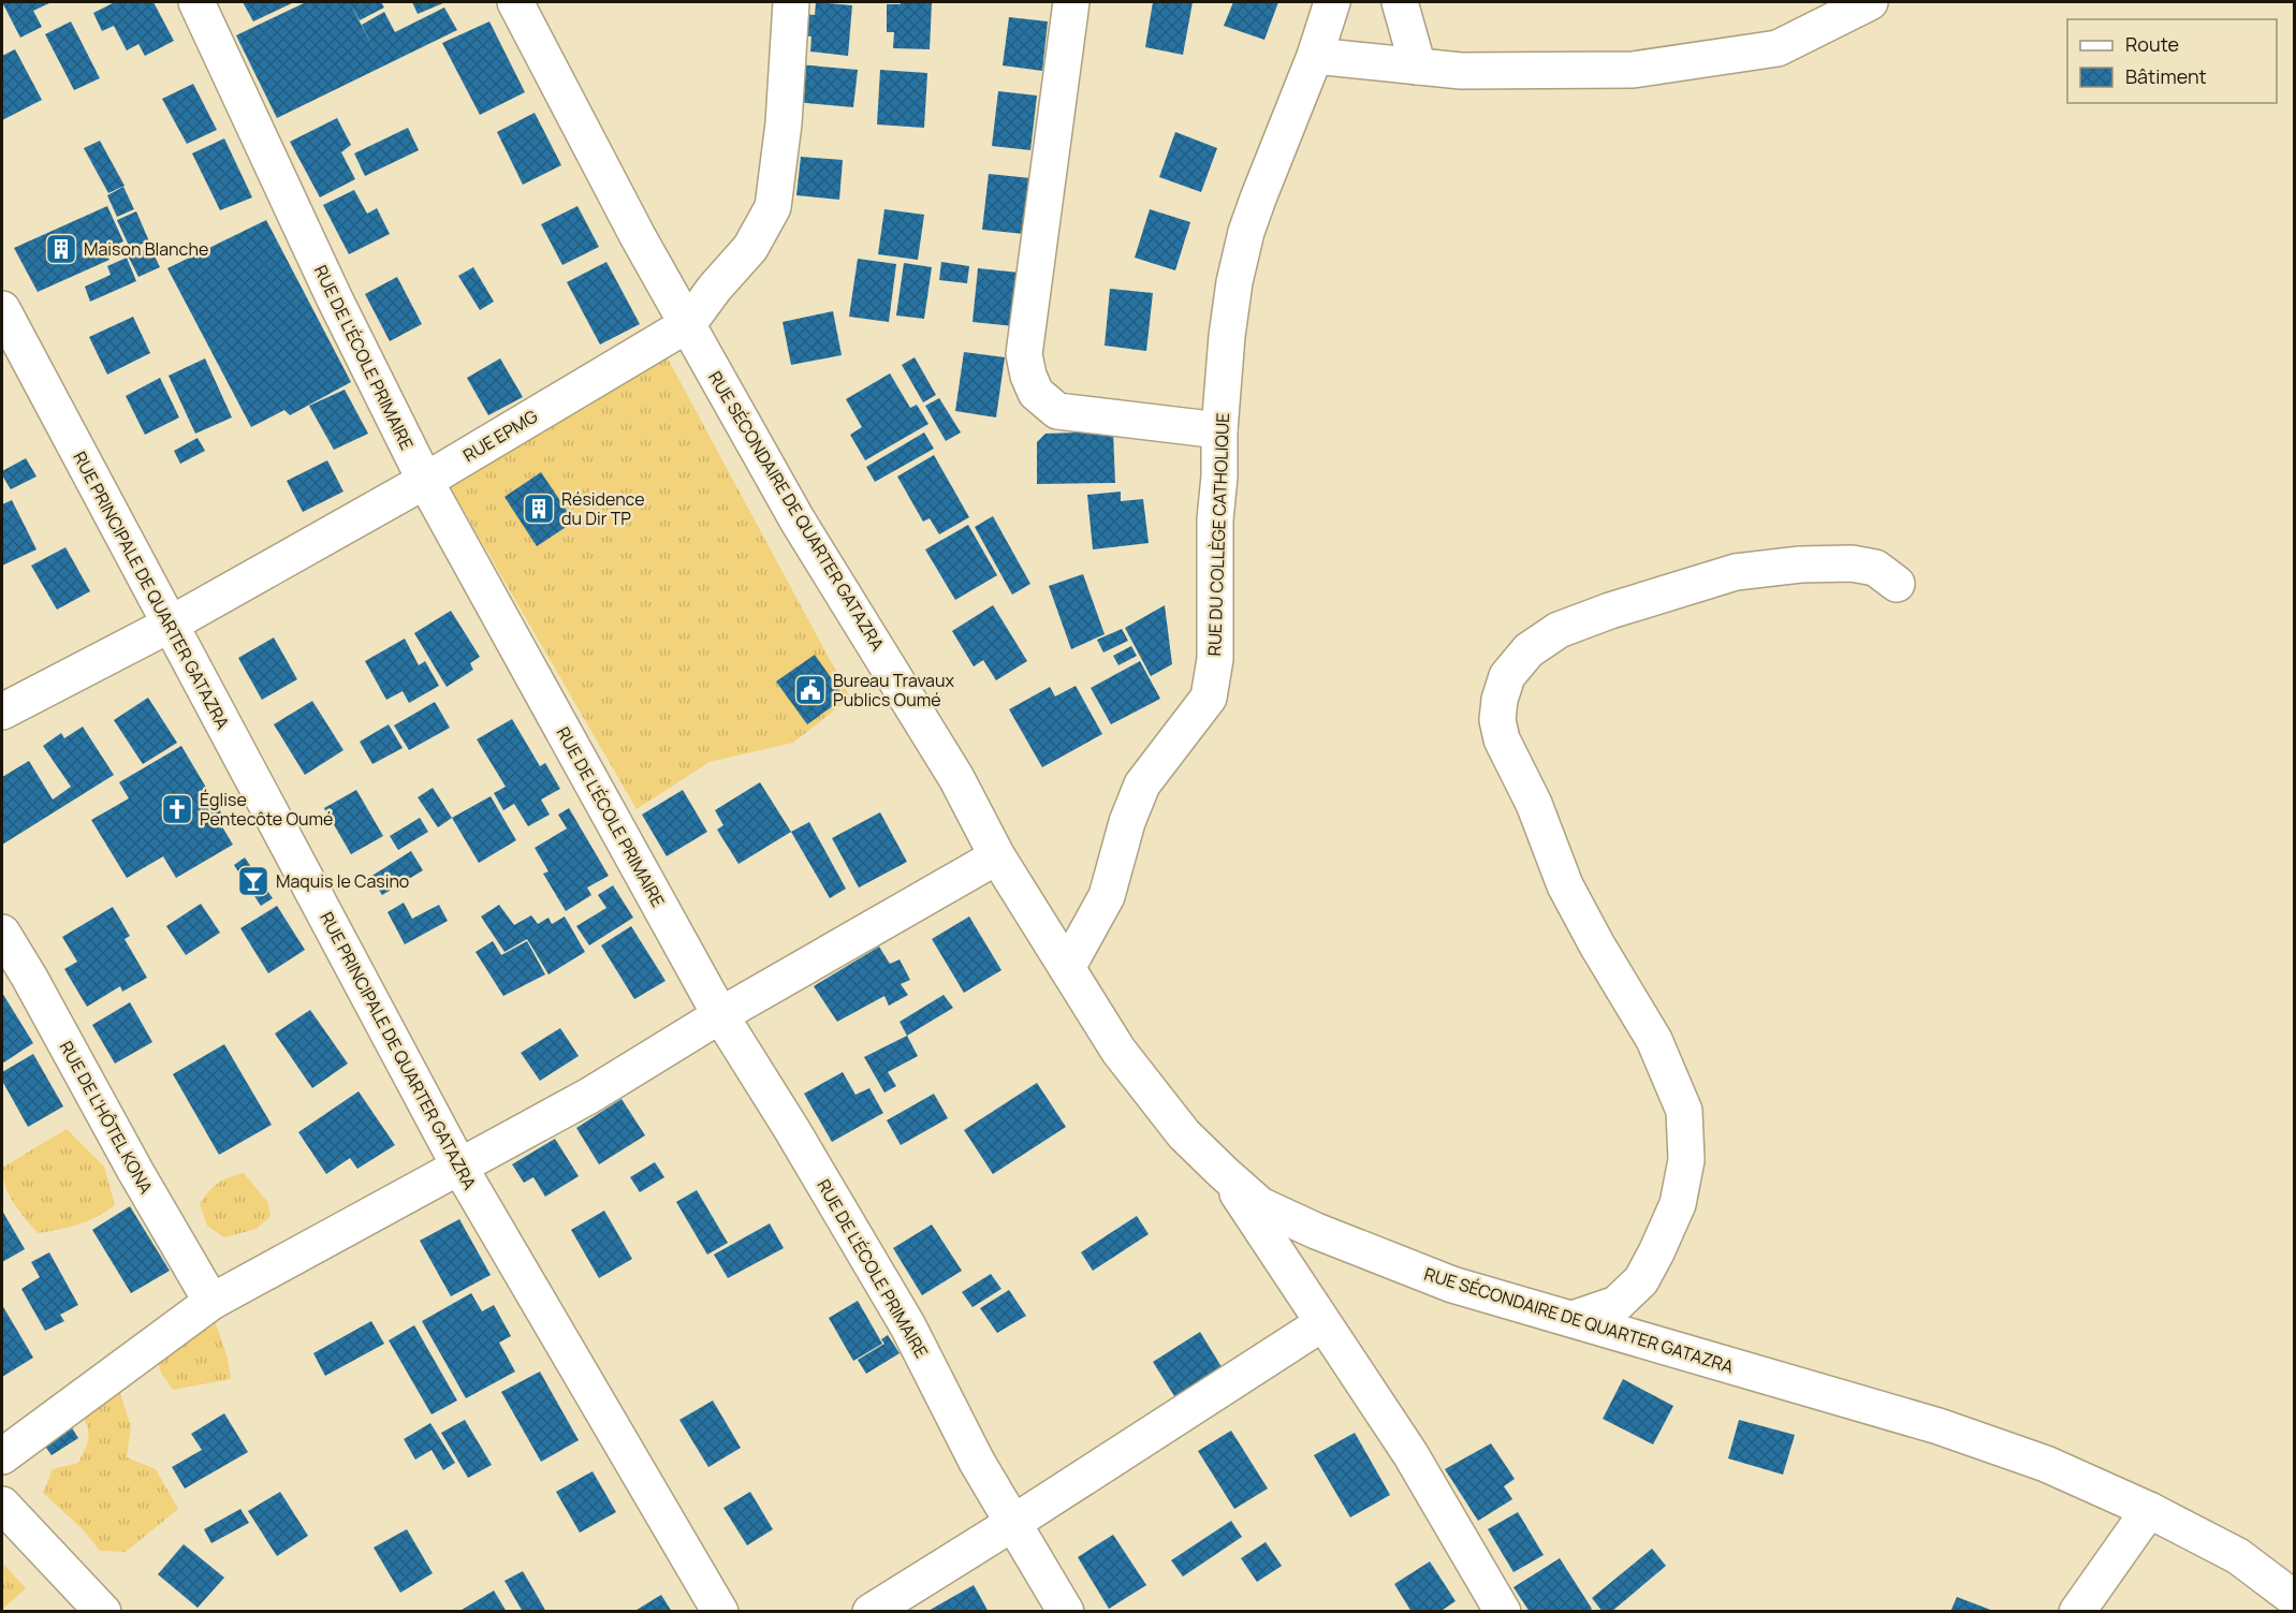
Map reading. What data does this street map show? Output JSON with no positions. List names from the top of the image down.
{
  "streets": {
    "street": [
      "RUE DE L'ÉCOLE PRIMAIRE",
      "RUE EPMG",
      "RUE SÉCONDAIRE DE QUARTER GATAZRA",
      "RUE DU COLLÈGE CATHOLIQUE",
      "RUE PRINCIPALE DE QUARTER GATAZRA",
      "RUE DE L'HÔTEL KONA"
    ]
  },
  "crossings": [
    ["RUE DE L'ÉCOLE PRIMAIRE", "RUE EPMG"],
    ["RUE EPMG", "RUE SÉCONDAIRE DE QUARTER GATAZRA"],
    ["RUE EPMG", "RUE PRINCIPALE DE QUARTER GATAZRA"],
    ["RUE SÉCONDAIRE DE QUARTER GATAZRA", "RUE DU COLLÈGE CATHOLIQUE"]
  ],
  "places": {
    "building": ["Maison Blanche", "Résidence du Dir TP"],
    "public building": ["Bureau Travaux Publics Oumé"],
    "church": ["Église Pentecôte Oumé"],
    "bar": ["Maquis le Casino"]
  },
  "legend": ["Route", "Bâtiment"]
}
